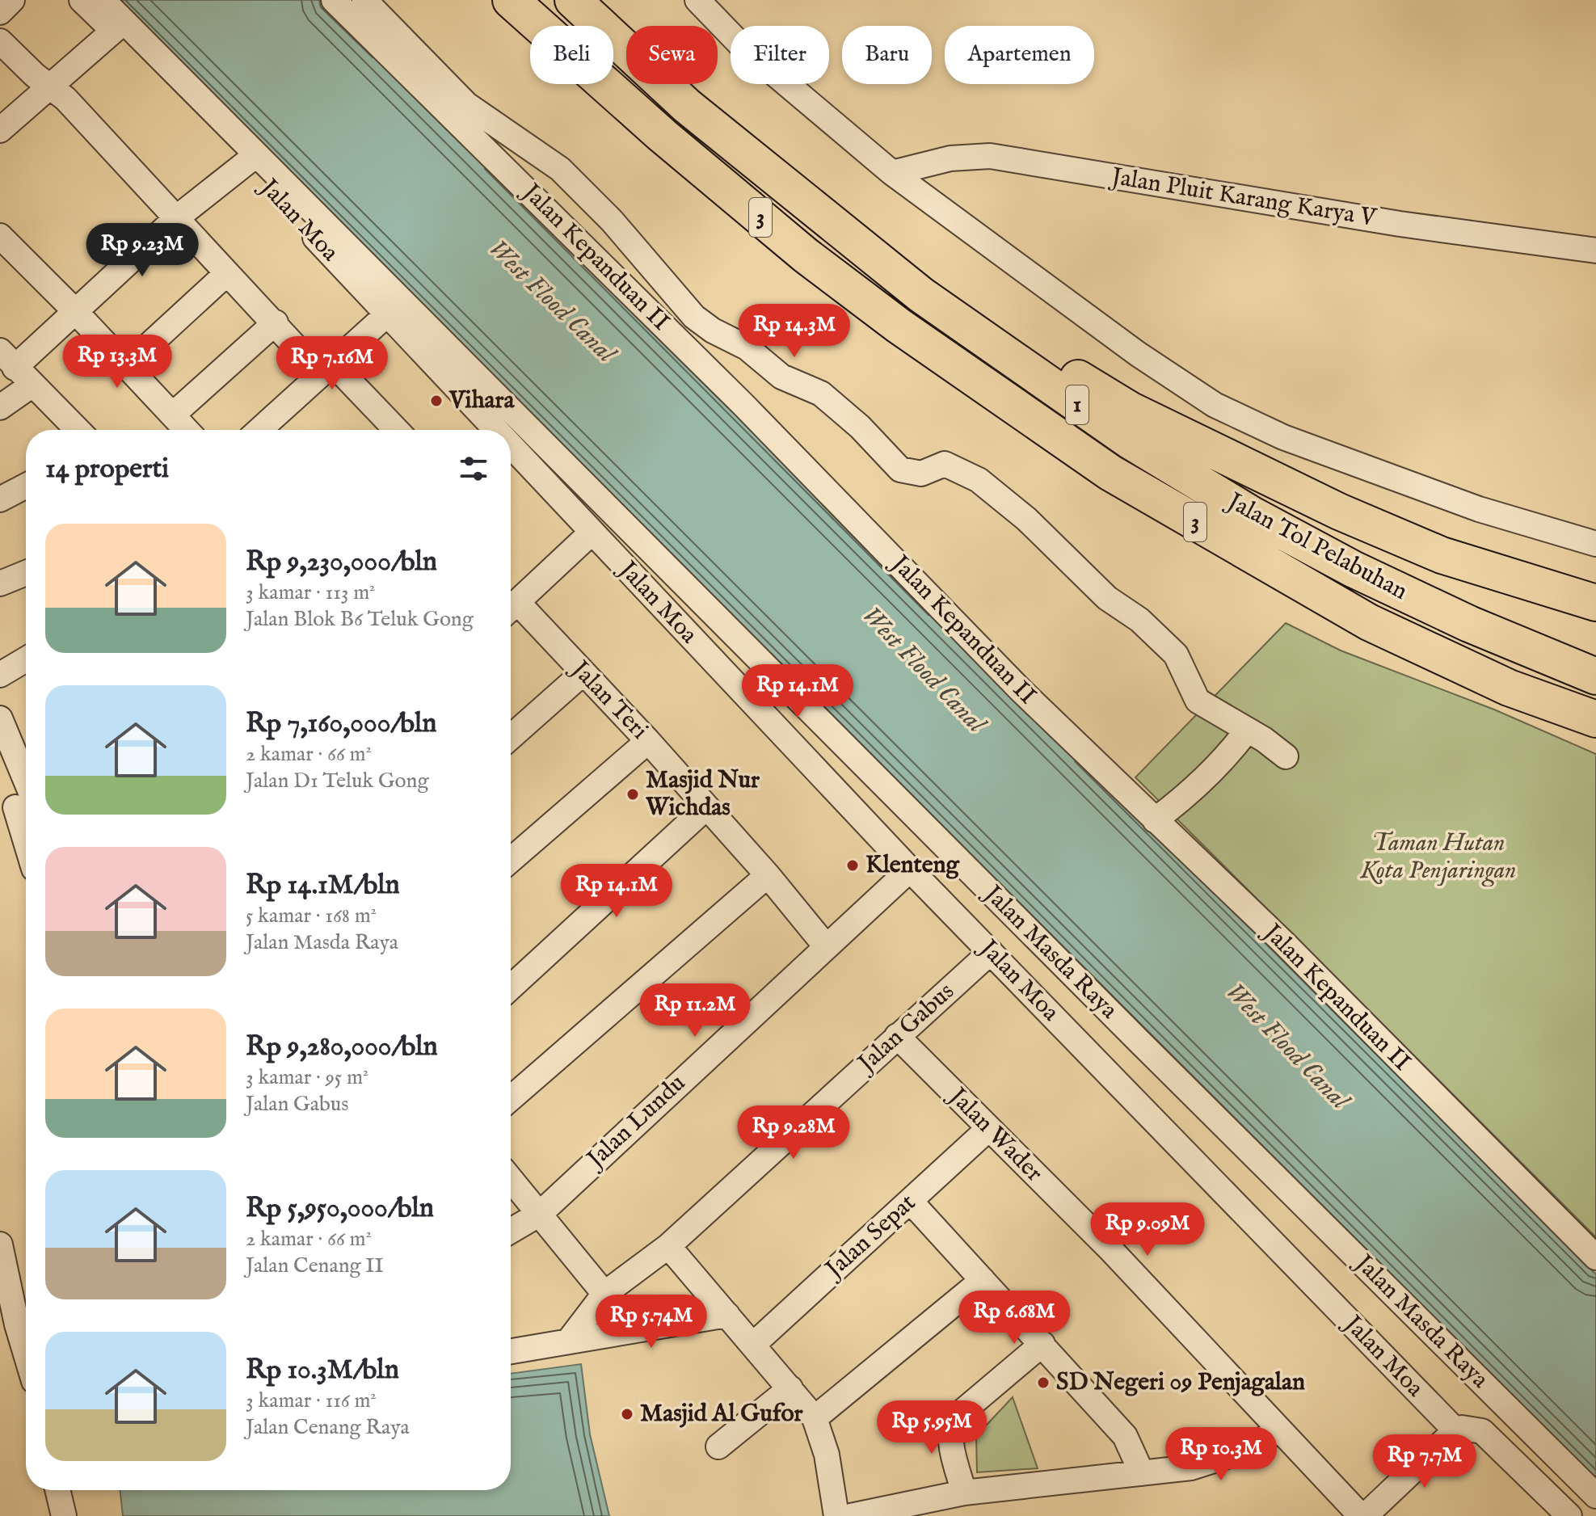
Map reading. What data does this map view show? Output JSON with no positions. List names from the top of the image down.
{
  "streets": {
    "highway": ["3", "1", "Jalan Tol Pelabuhan"],
    "street": [
      "Jalan Pluit Karang Karya V",
      "Jalan Moa",
      "Jalan Kepanduan II",
      "Jalan Teri",
      "Jalan Masda Raya",
      "Jalan Gabus",
      "Jalan Lundu",
      "Jalan Wader",
      "Jalan Sepat"
    ]
  },
  "crossings": [
    ["3", "Jalan Tol Pelabuhan"],
    ["Jalan Moa", "Jalan Masda Raya"],
    ["Jalan Moa", "Jalan Gabus"],
    ["Jalan Moa", "Jalan Lundu"],
    ["Jalan Teri", "Jalan Lundu"],
    ["Jalan Gabus", "Jalan Wader"],
    ["Jalan Wader", "Jalan Sepat"]
  ],
  "water": ["West Flood Canal"],
  "parks": ["Taman Hutan Kota Penjaringan"],
  "places": [
    "Vihara",
    "Masjid Nur Wichdas",
    "Klenteng",
    "SD Negeri 09 Penjagalan",
    "Masjid Al Gufor"
  ],
  "page": {
    "chip": [
      "Beli",
      "Sewa",
      "Filter",
      "Baru",
      "Apartemen"
    ],
    "price": [
      "Rp 9.23M",
      "Rp 14.3M",
      "Rp 13.3M",
      "Rp 7.16M",
      "Rp 14.1M",
      "Rp 14.1M",
      "Rp 11.2M",
      "Rp 9.28M",
      "Rp 9.09M",
      "Rp 6.68M",
      "Rp 5.74M",
      "Rp 5.95M",
      "Rp 10.3M",
      "Rp 7.7M"
    ],
    "heading": "14 properti",
    "list": [
      {
        "name": "Rp 9,230,000/bln",
        "note": "3 kamar · 113 m² · Jalan Blok B6 Teluk Gong"
      },
      {
        "name": "Rp 7,160,000/bln",
        "note": "2 kamar · 66 m² · Jalan D1 Teluk Gong"
      },
      {
        "name": "Rp 14.1M/bln",
        "note": "5 kamar · 168 m² · Jalan Masda Raya"
      },
      {
        "name": "Rp 9,280,000/bln",
        "note": "3 kamar · 95 m² · Jalan Gabus"
      },
      {
        "name": "Rp 5,950,000/bln",
        "note": "2 kamar · 66 m² · Jalan Cenang II"
      },
      {
        "name": "Rp 10.3M/bln",
        "note": "3 kamar · 116 m² · Jalan Cenang Raya"
      }
    ]
  }
}
